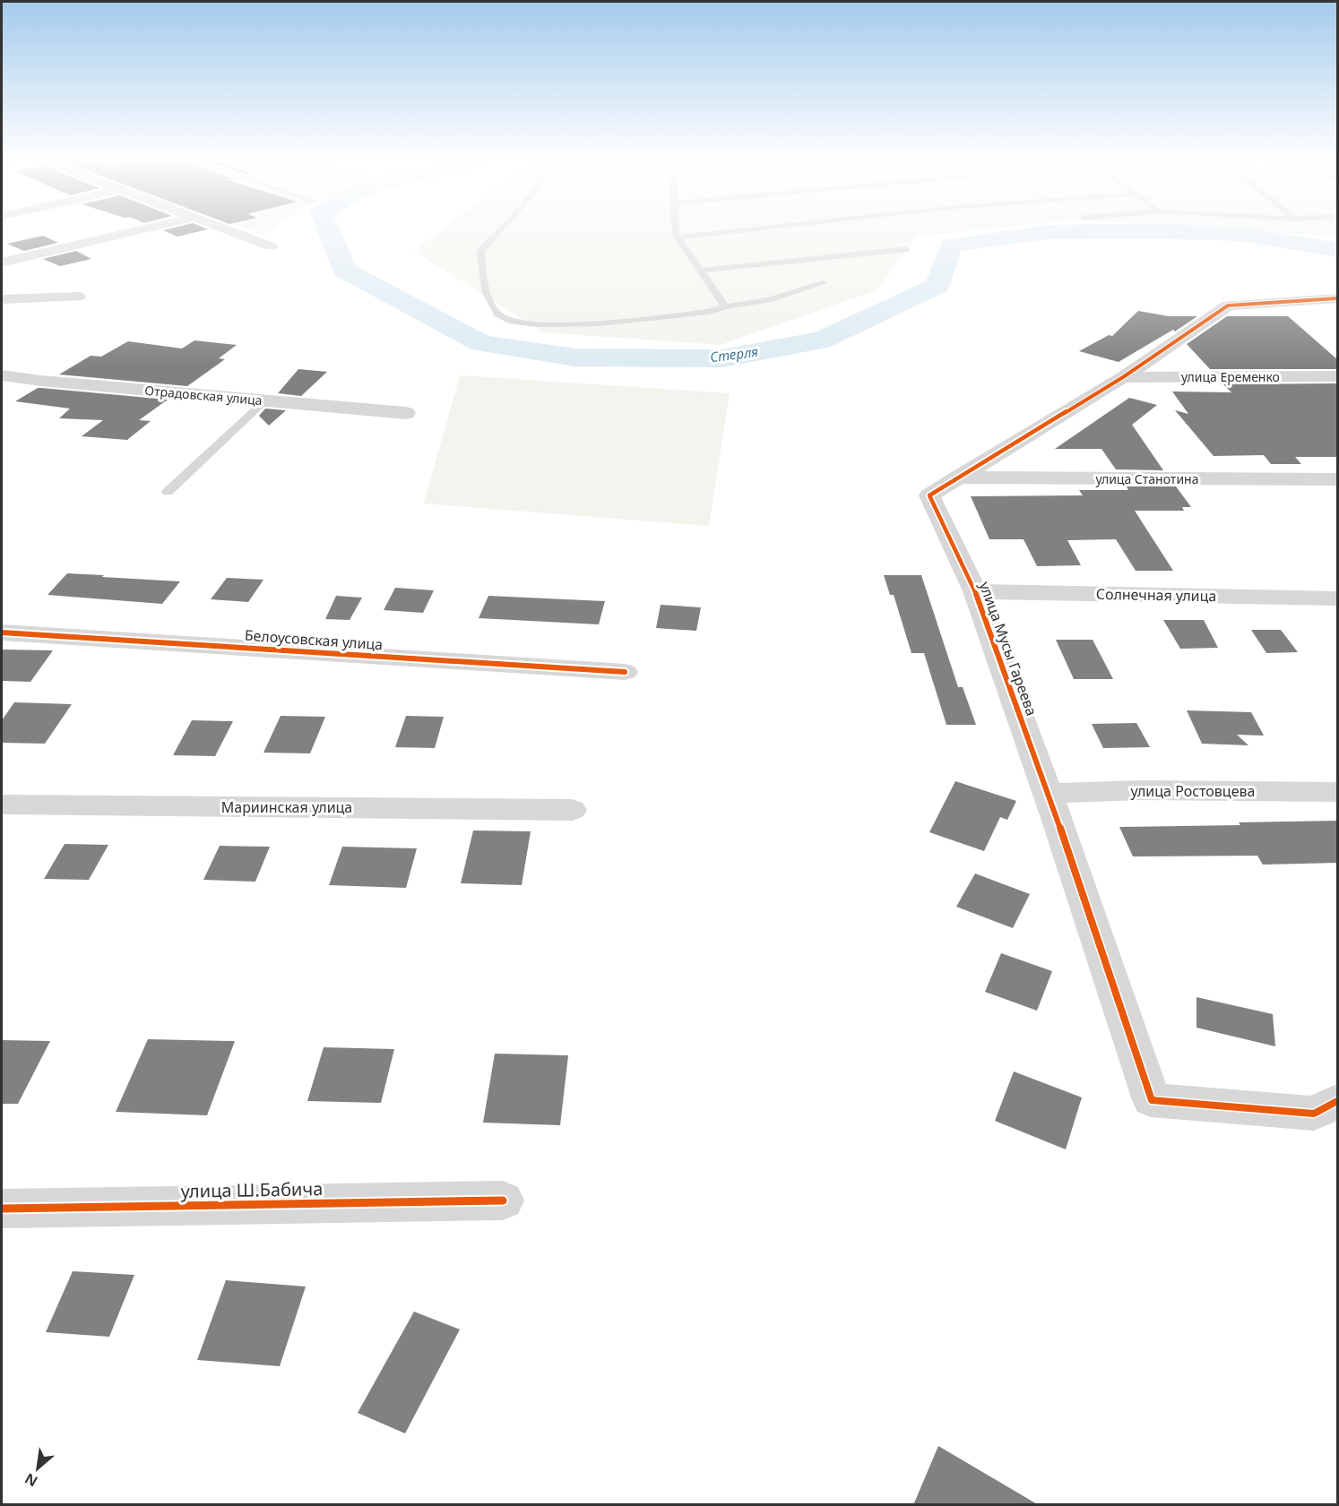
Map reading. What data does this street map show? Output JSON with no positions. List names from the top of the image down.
{
  "streets": {
    "street": [
      "улица Еременко",
      "Отрадовская улица",
      "улица Станотина",
      "Солнечная улица",
      "Белоусовская улица",
      "улица Мусы Гареева",
      "улица Ростовцева",
      "Мариинская улица",
      "улица Ш.Бабича"
    ]
  },
  "crossings": [
    ["улица Еременко", "улица Мусы Гареева"],
    ["улица Станотина", "улица Мусы Гареева"],
    ["Солнечная улица", "улица Мусы Гареева"],
    ["улица Мусы Гареева", "улица Ростовцева"]
  ],
  "water": ["Стерля"],
  "north": "bottom left"
}
